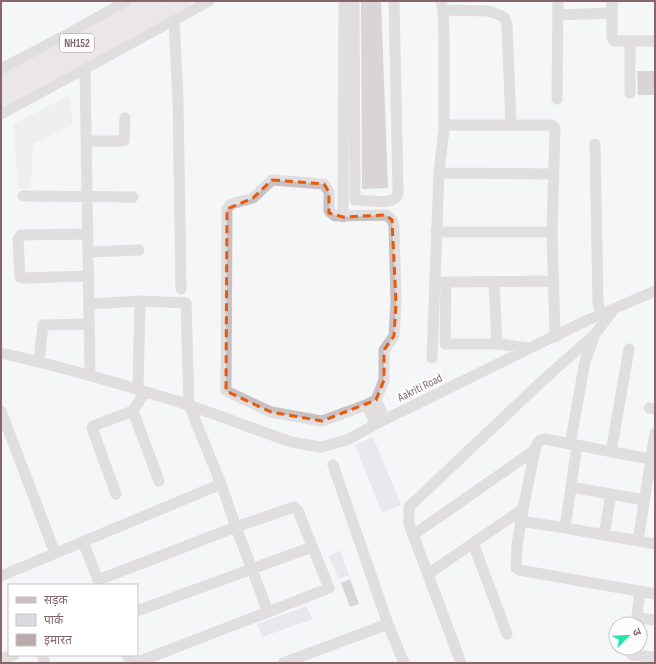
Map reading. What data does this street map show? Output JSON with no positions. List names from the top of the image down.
{
  "streets": {
    "highway": ["NH152"],
    "street": ["Aakriti Road"]
  },
  "legend": ["सड़क", "पार्क", "इमारत"],
  "north": "top right"
}
